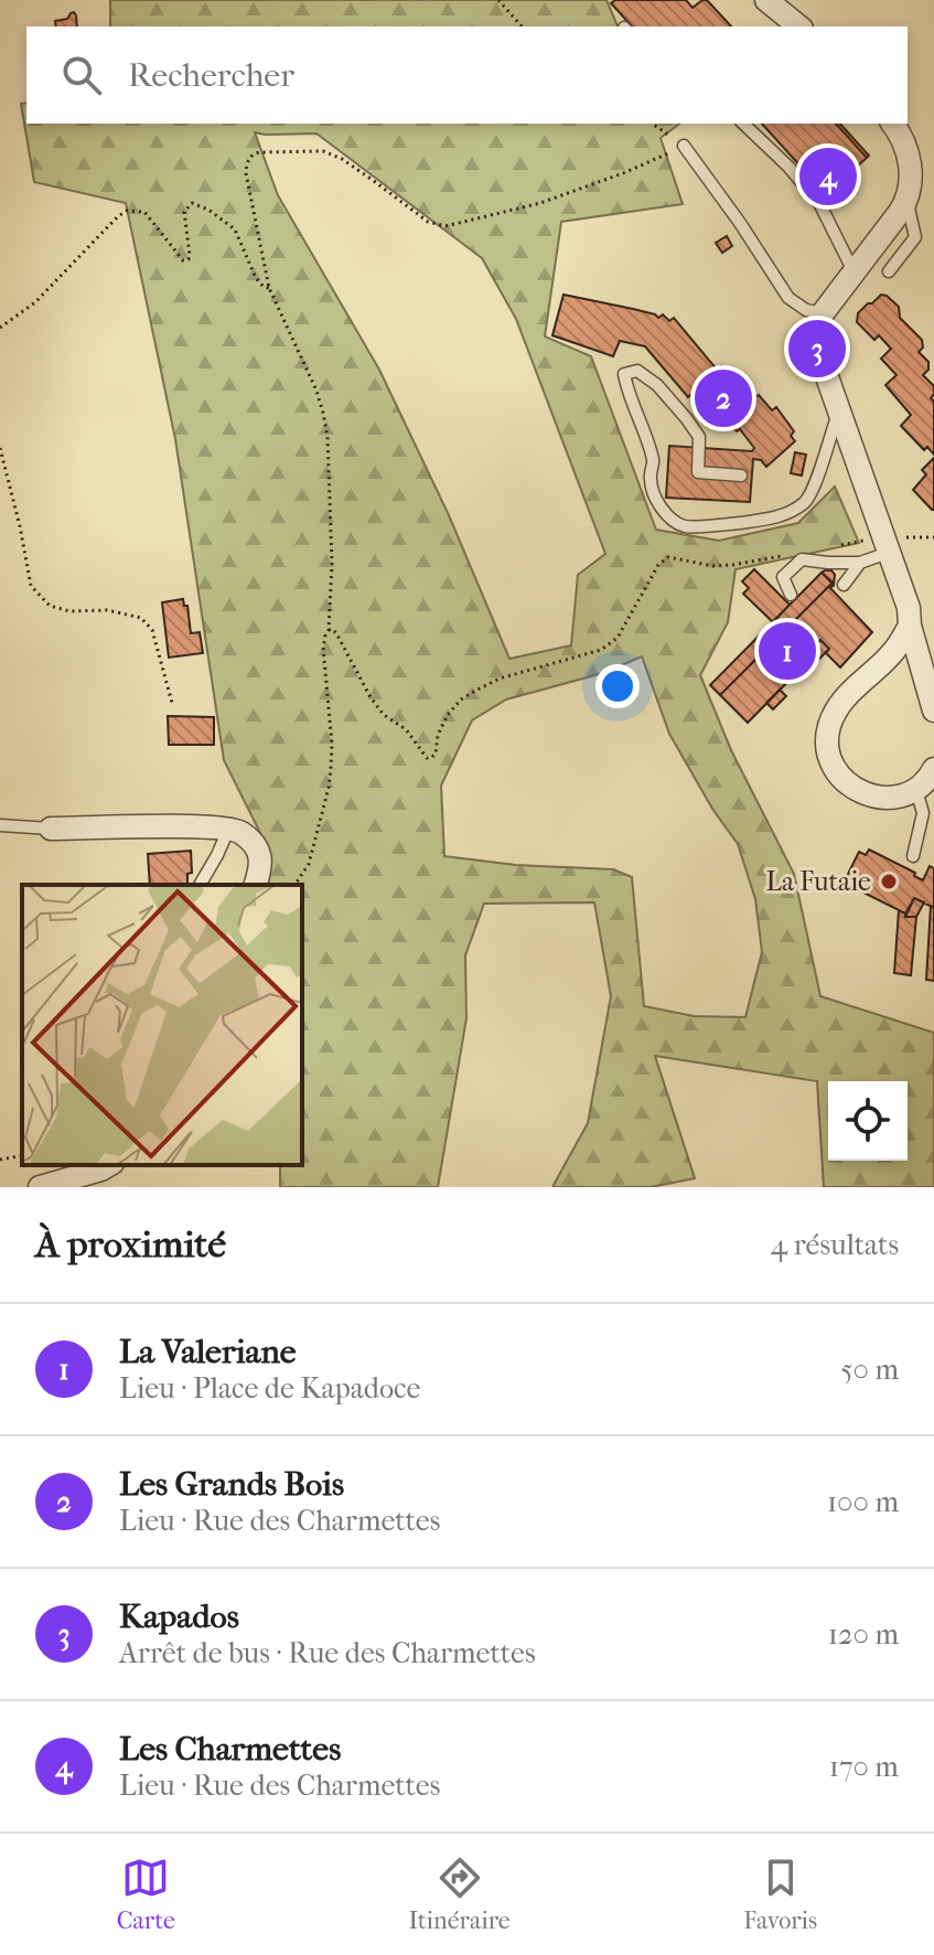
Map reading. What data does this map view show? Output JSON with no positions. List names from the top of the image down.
{
  "places": ["La Futaie"],
  "page": {
    "search": "Rechercher",
    "pins": [
      "4",
      "3",
      "2",
      "1"
    ],
    "heading": ["À proximité", "4 résultats"],
    "list": [
      {
        "mark": "1",
        "name": "La Valeriane",
        "note": "Lieu · Place de Kapadoce",
        "value": "50 m"
      },
      {
        "mark": "2",
        "name": "Les Grands Bois",
        "note": "Lieu · Rue des Charmettes",
        "value": "100 m"
      },
      {
        "mark": "3",
        "name": "Kapados",
        "note": "Arrêt de bus · Rue des Charmettes",
        "value": "120 m"
      },
      {
        "mark": "4",
        "name": "Les Charmettes",
        "note": "Lieu · Rue des Charmettes",
        "value": "170 m"
      }
    ],
    "nav": ["Carte", "Itinéraire", "Favoris"]
  }
}
